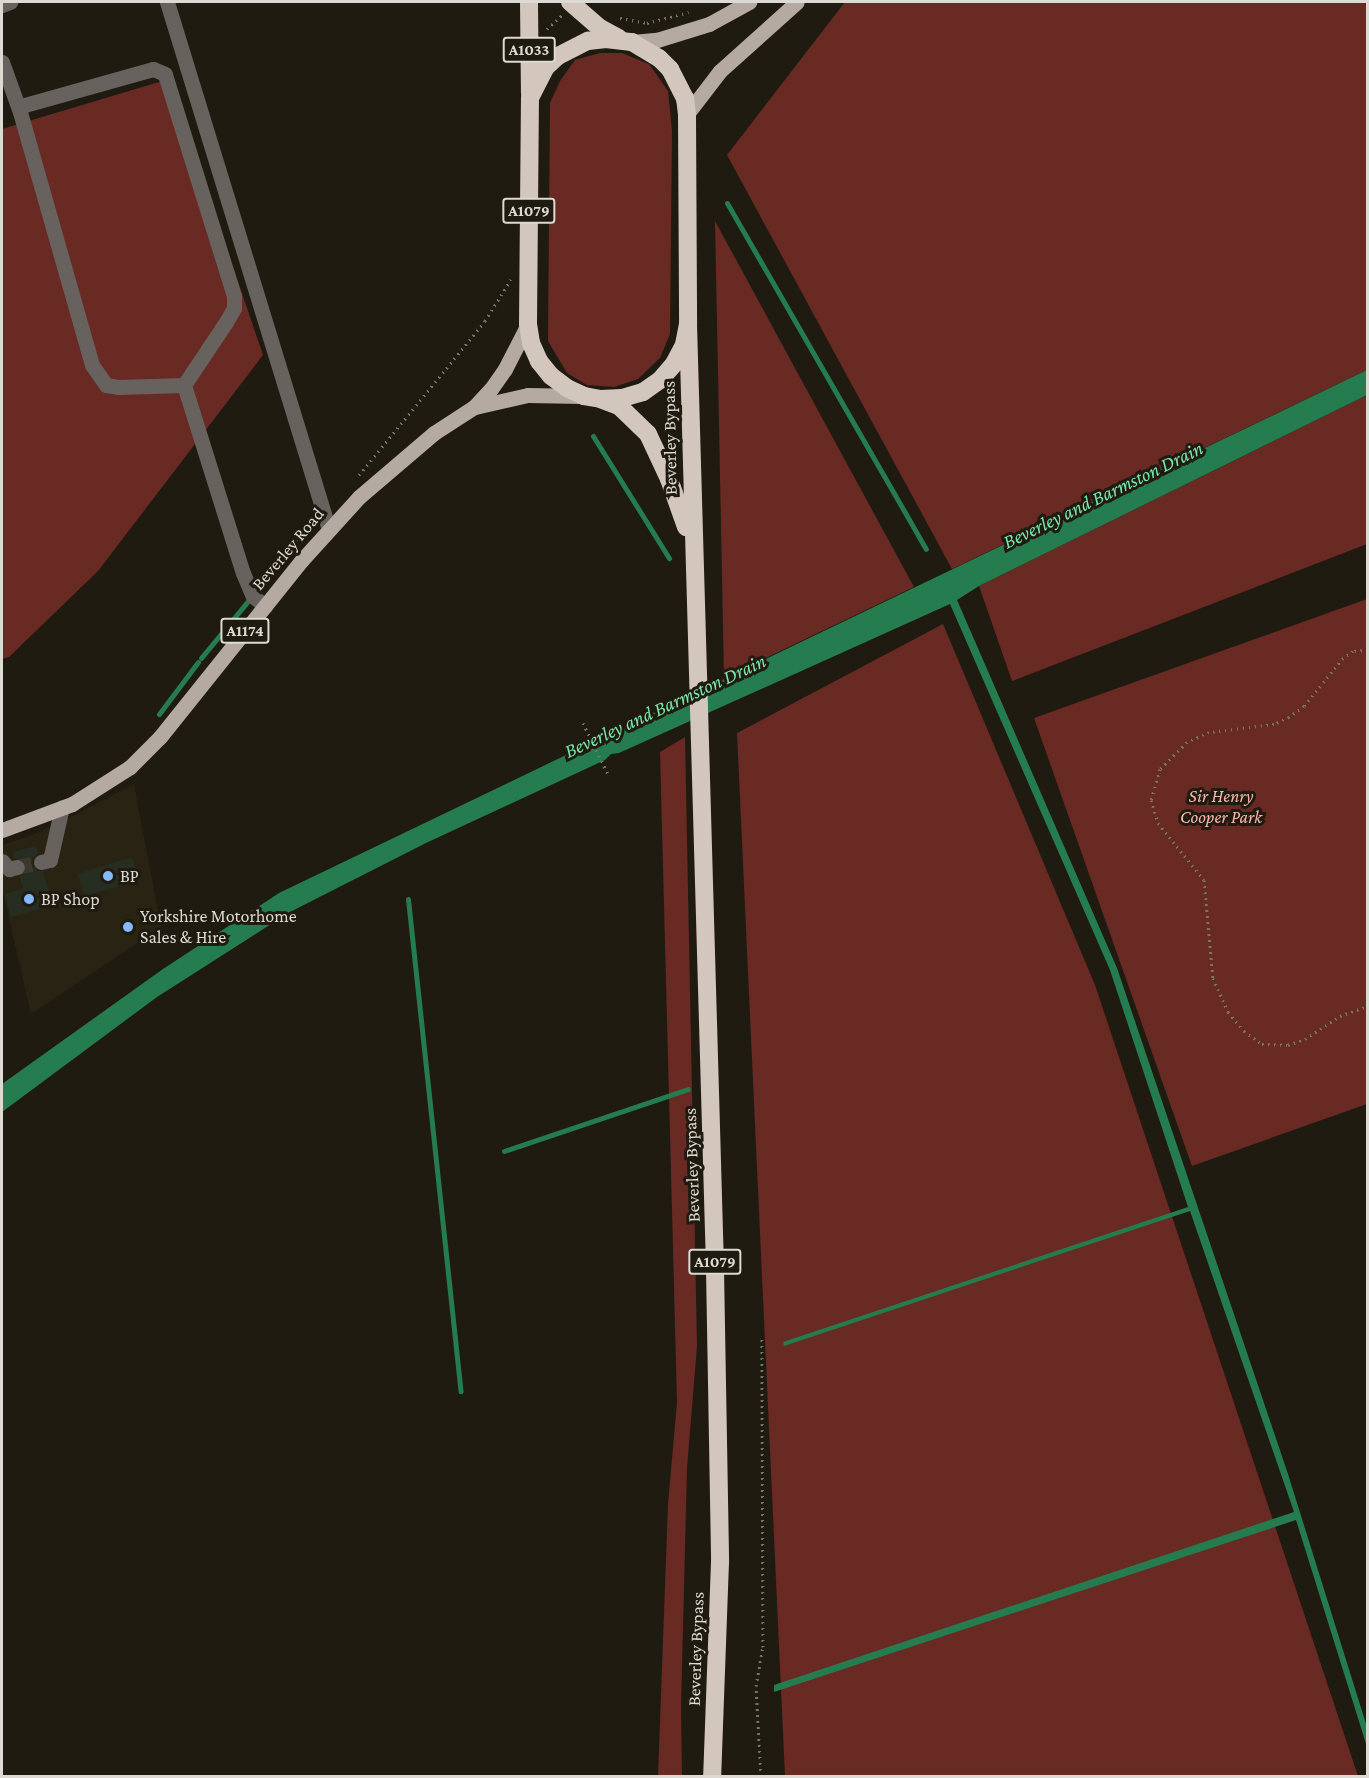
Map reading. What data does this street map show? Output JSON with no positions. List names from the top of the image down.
{
  "streets": {
    "highway": ["A1033", "A1079", "Beverley Bypass"],
    "main road": ["Beverley Road", "A1174"]
  },
  "crossings": [
    ["A1033", "A1079"],
    ["A1079", "Beverley Bypass"],
    ["A1079", "Beverley Road"],
    ["Beverley Bypass", "Beverley Road"]
  ],
  "water": ["Beverley and Barmston Drain"],
  "parks": ["Sir Henry Cooper Park"],
  "places": ["BP", "BP Shop", "Yorkshire Motorhome Sales & Hire"]
}
